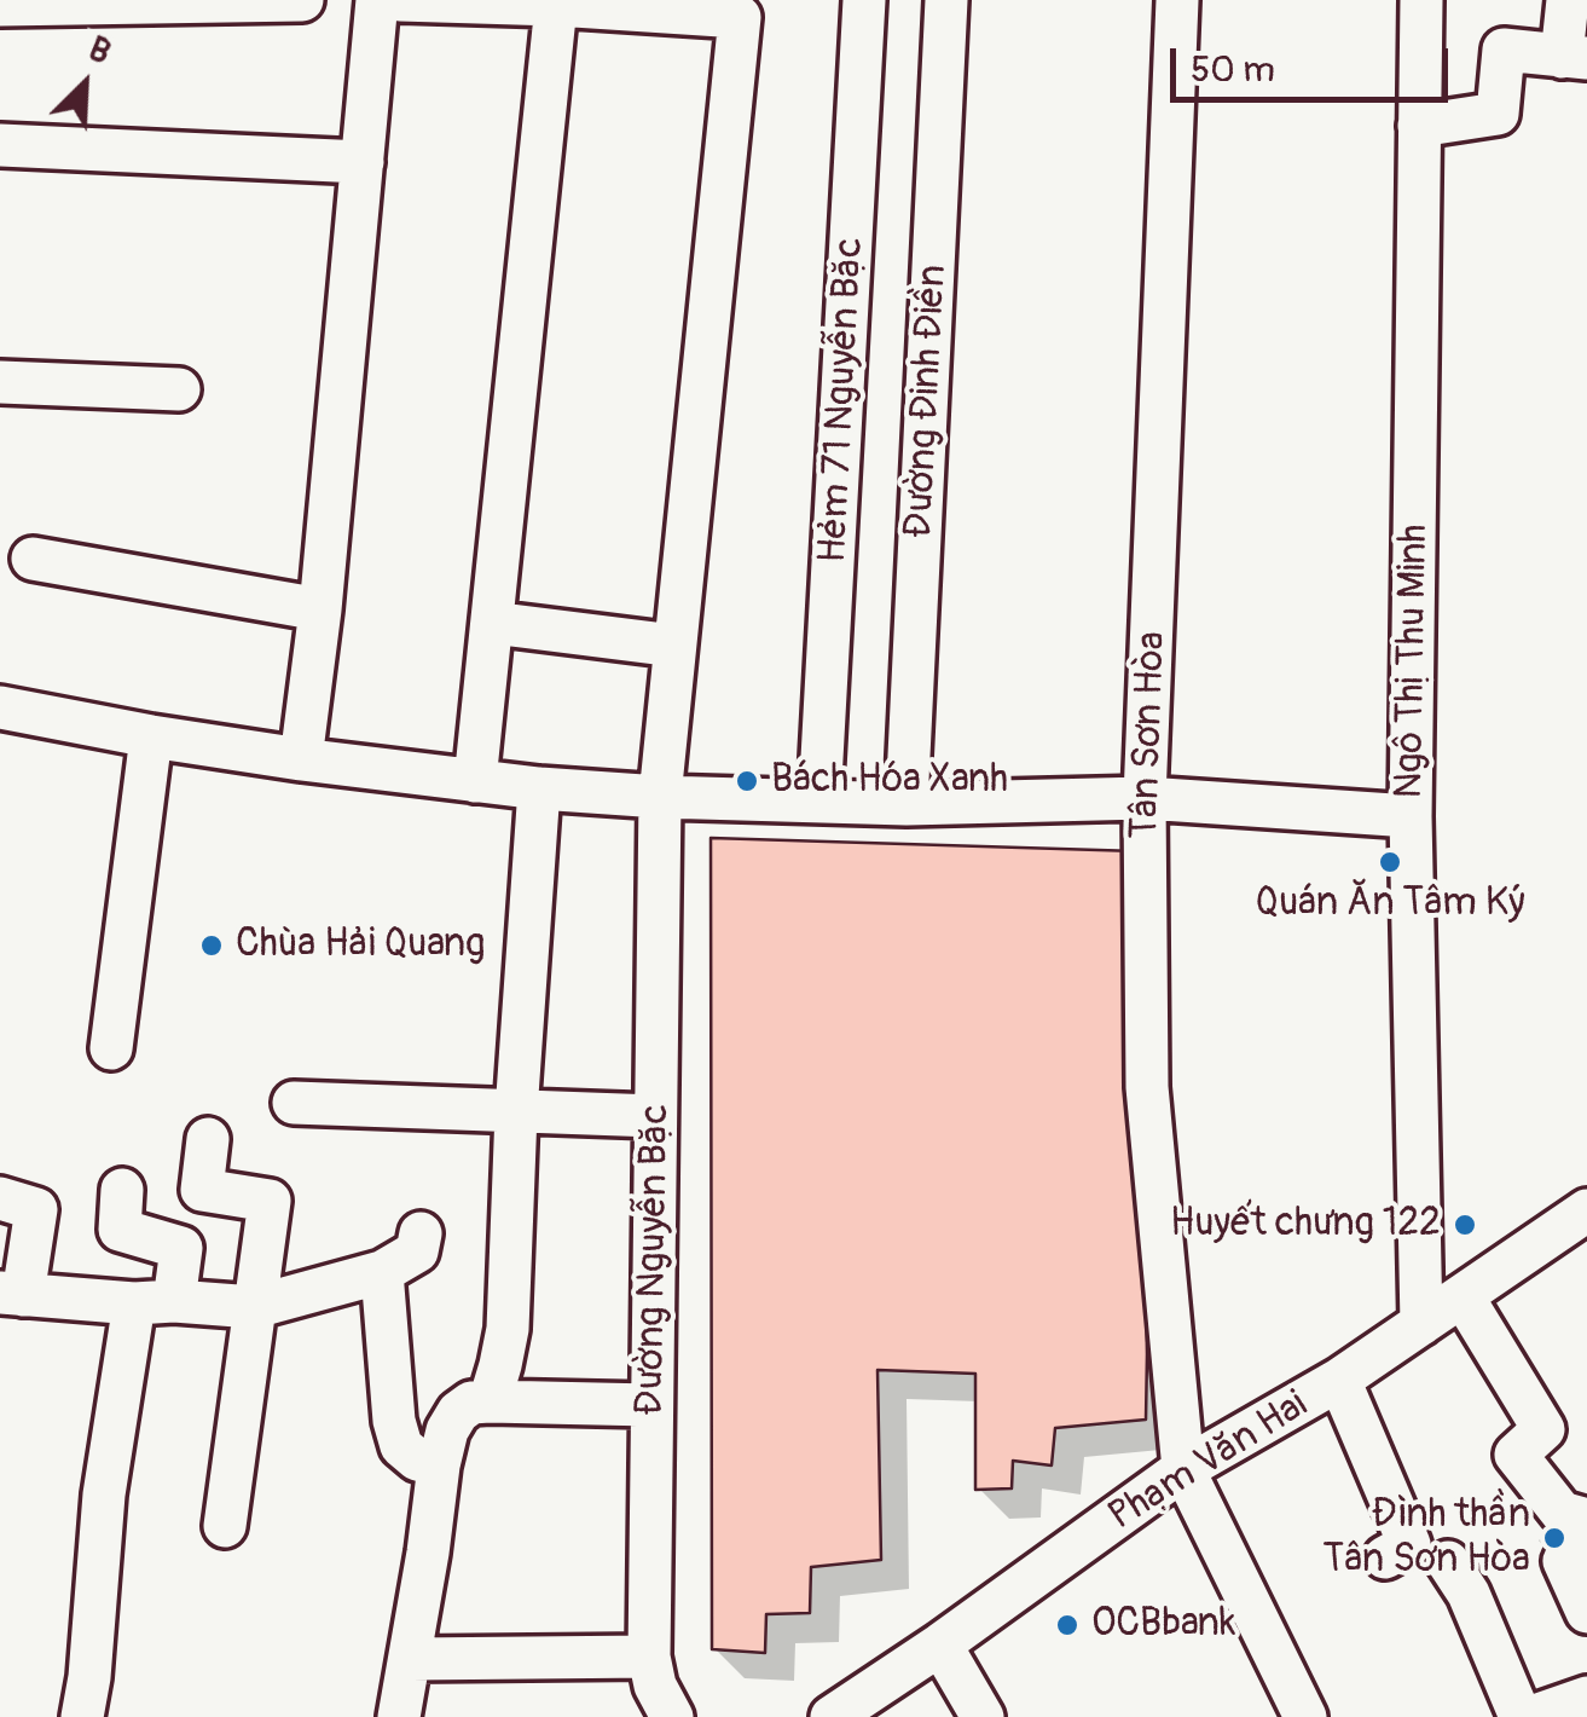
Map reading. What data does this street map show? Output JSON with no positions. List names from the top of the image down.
{
  "streets": {
    "street": [
      "Hẻm 71 Nguyễn Bặc",
      "Đường Đinh Điền",
      "Ngô Thị Thu Minh",
      "Tân Sơn Hòa",
      "Đường Nguyễn Bặc",
      "Phạm Văn Hai"
    ]
  },
  "crossings": [
    ["Ngô Thị Thu Minh", "Phạm Văn Hai"],
    ["Tân Sơn Hòa", "Phạm Văn Hai"]
  ],
  "places": [
    "Bách Hóa Xanh",
    "Quán Ăn Tâm Ký",
    "Chùa Hải Quang",
    "Huyết chưng 122",
    "Đình thần Tân Sơn Hòa",
    "OCBbank"
  ],
  "scale_bar": "50 m",
  "north": "top right"
}
